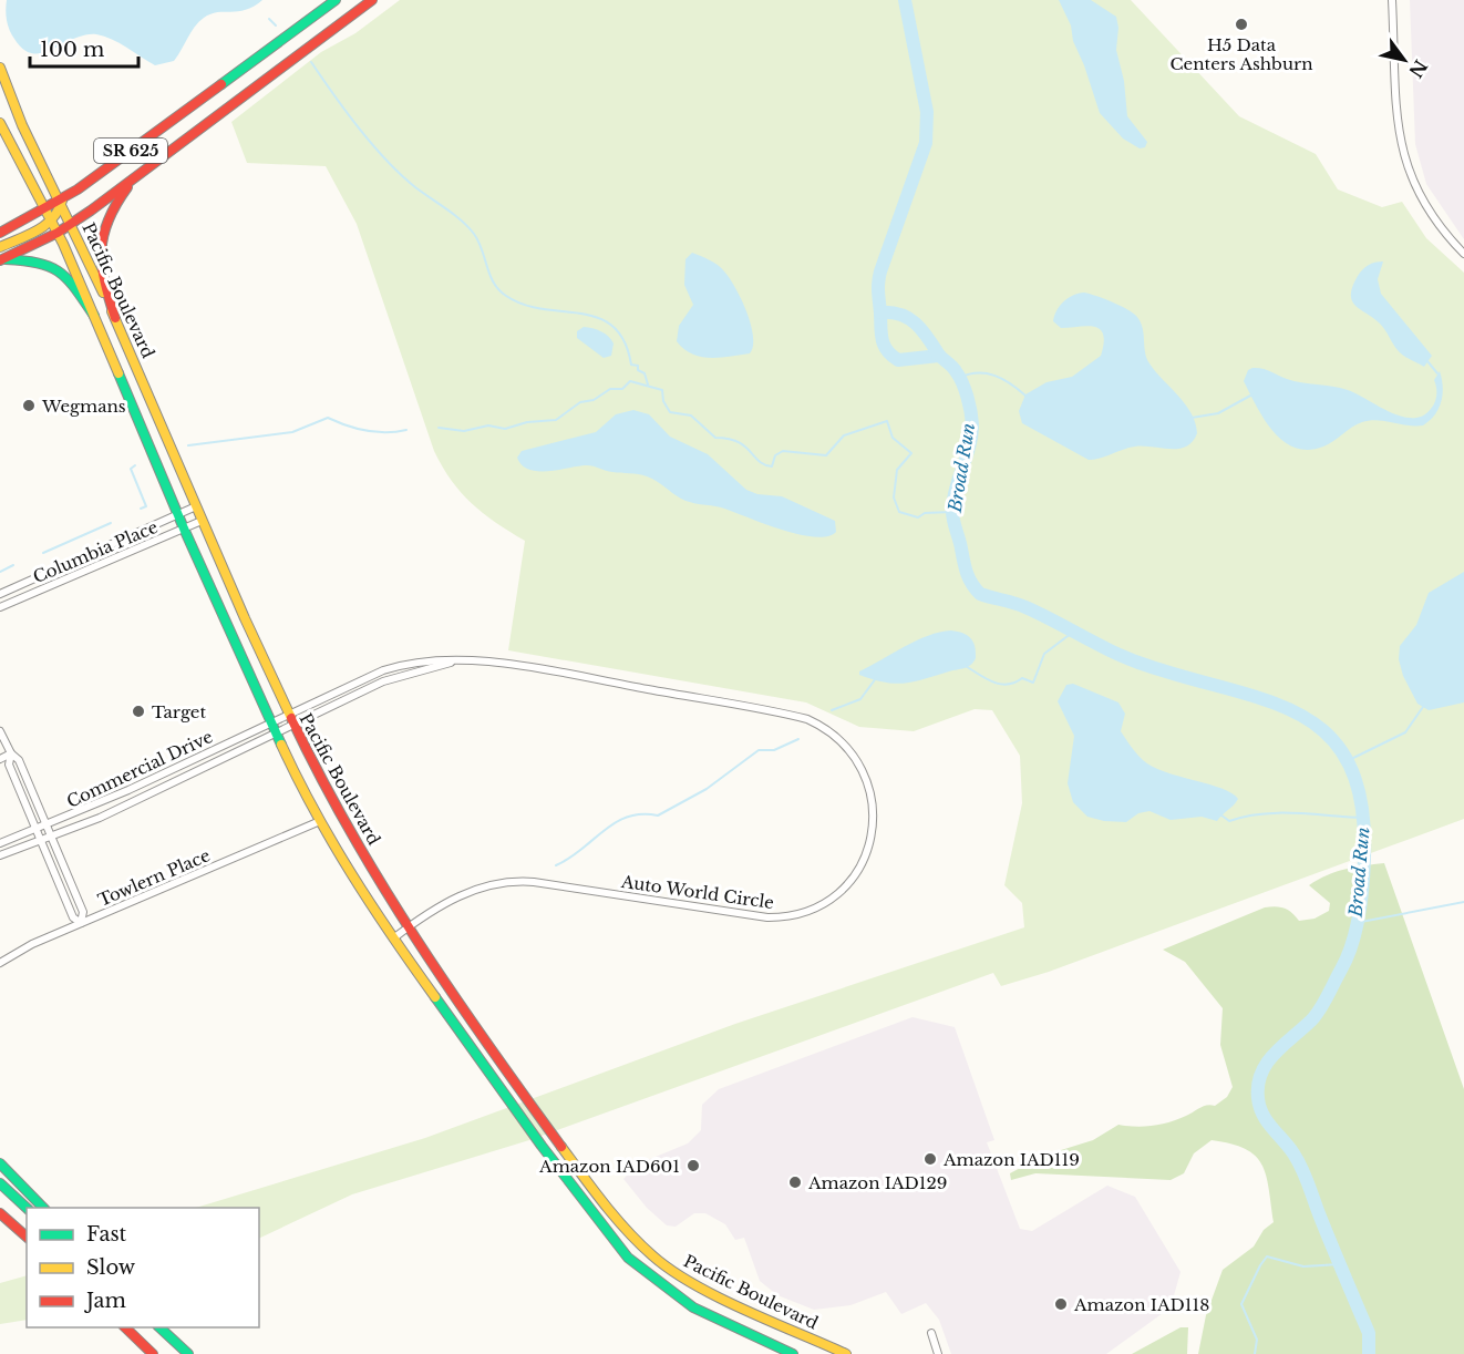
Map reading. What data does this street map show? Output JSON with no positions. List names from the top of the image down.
{
  "streets": {
    "main road": ["SR 625", "Pacific Boulevard"],
    "street": [
      "Columbia Place",
      "Commercial Drive",
      "Towlern Place",
      "Auto World Circle"
    ]
  },
  "crossings": [
    ["SR 625", "Pacific Boulevard"],
    ["Pacific Boulevard", "Columbia Place"],
    ["Pacific Boulevard", "Commercial Drive"],
    ["Pacific Boulevard", "Towlern Place"],
    ["Pacific Boulevard", "Auto World Circle"],
    ["Commercial Drive", "Auto World Circle"]
  ],
  "water": ["Broad Run"],
  "places": [
    "H5 Data Centers Ashburn",
    "Wegmans",
    "Target",
    "Amazon IAD119",
    "Amazon IAD601",
    "Amazon IAD129",
    "Amazon IAD118"
  ],
  "legend": ["Fast", "Slow", "Jam"],
  "scale_bar": "100 m",
  "north": "bottom right"
}
